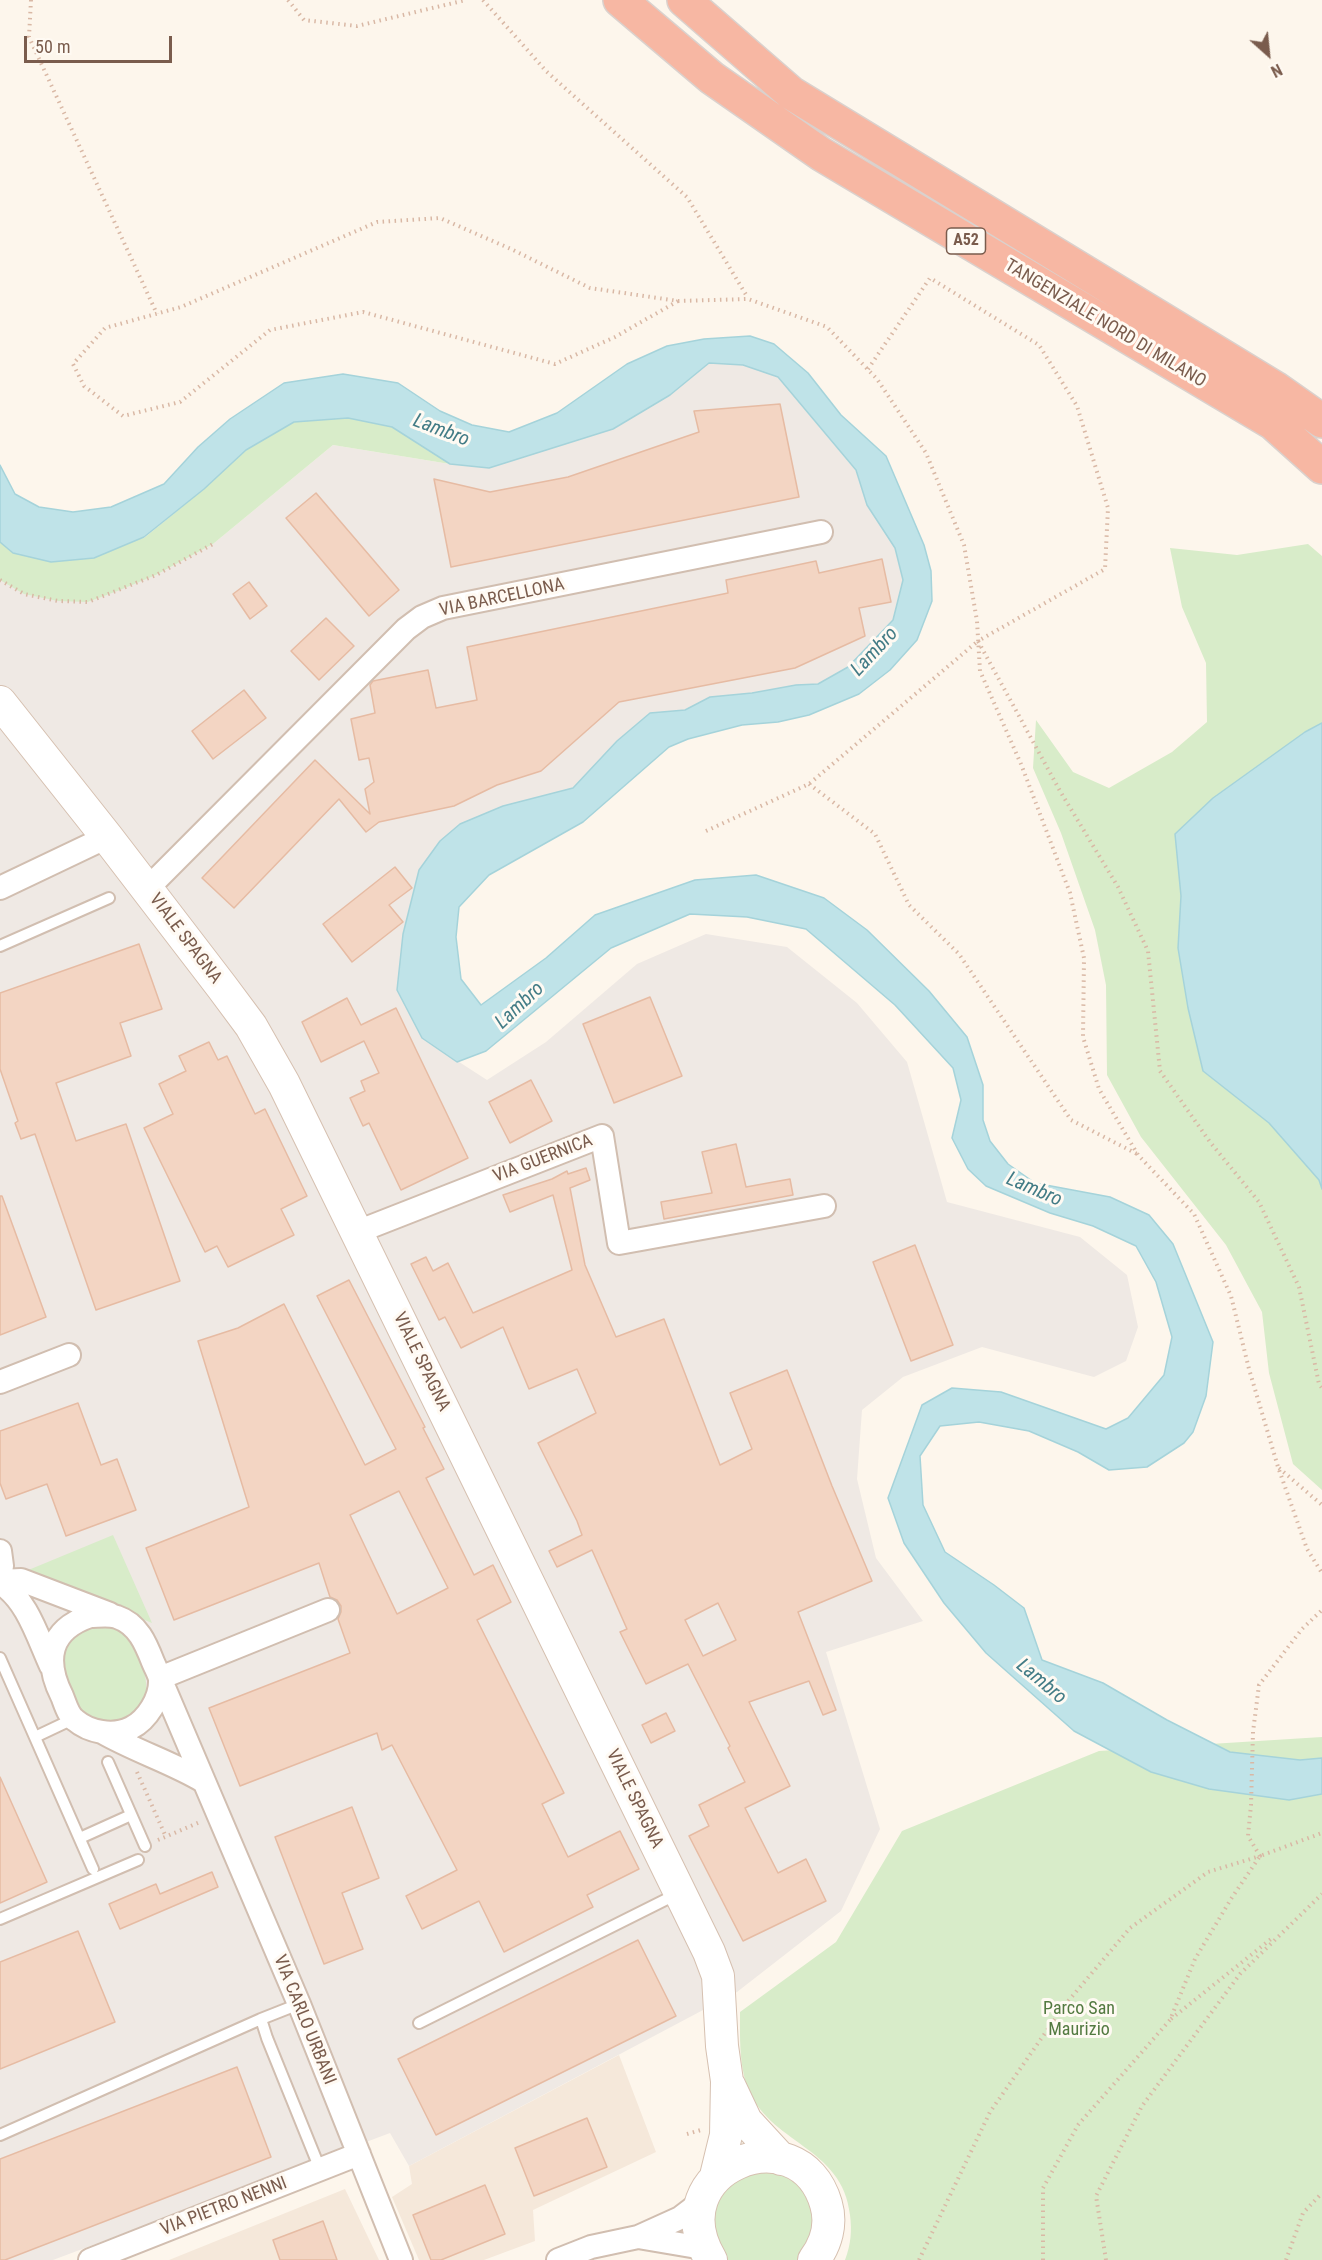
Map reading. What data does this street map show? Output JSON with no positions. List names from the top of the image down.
{
  "streets": {
    "highway": ["A52", "TANGENZIALE NORD DI MILANO"],
    "street": [
      "VIA BARCELLONA",
      "VIALE SPAGNA",
      "VIA GUERNICA",
      "VIA CARLO URBANI",
      "VIA PIETRO NENNI"
    ]
  },
  "crossings": [
    ["VIA BARCELLONA", "VIALE SPAGNA"],
    ["VIALE SPAGNA", "VIA GUERNICA"],
    ["VIA CARLO URBANI", "VIA PIETRO NENNI"]
  ],
  "water": ["Lambro"],
  "parks": ["Parco San Maurizio"],
  "scale_bar": "50 m",
  "north": "bottom right"
}
